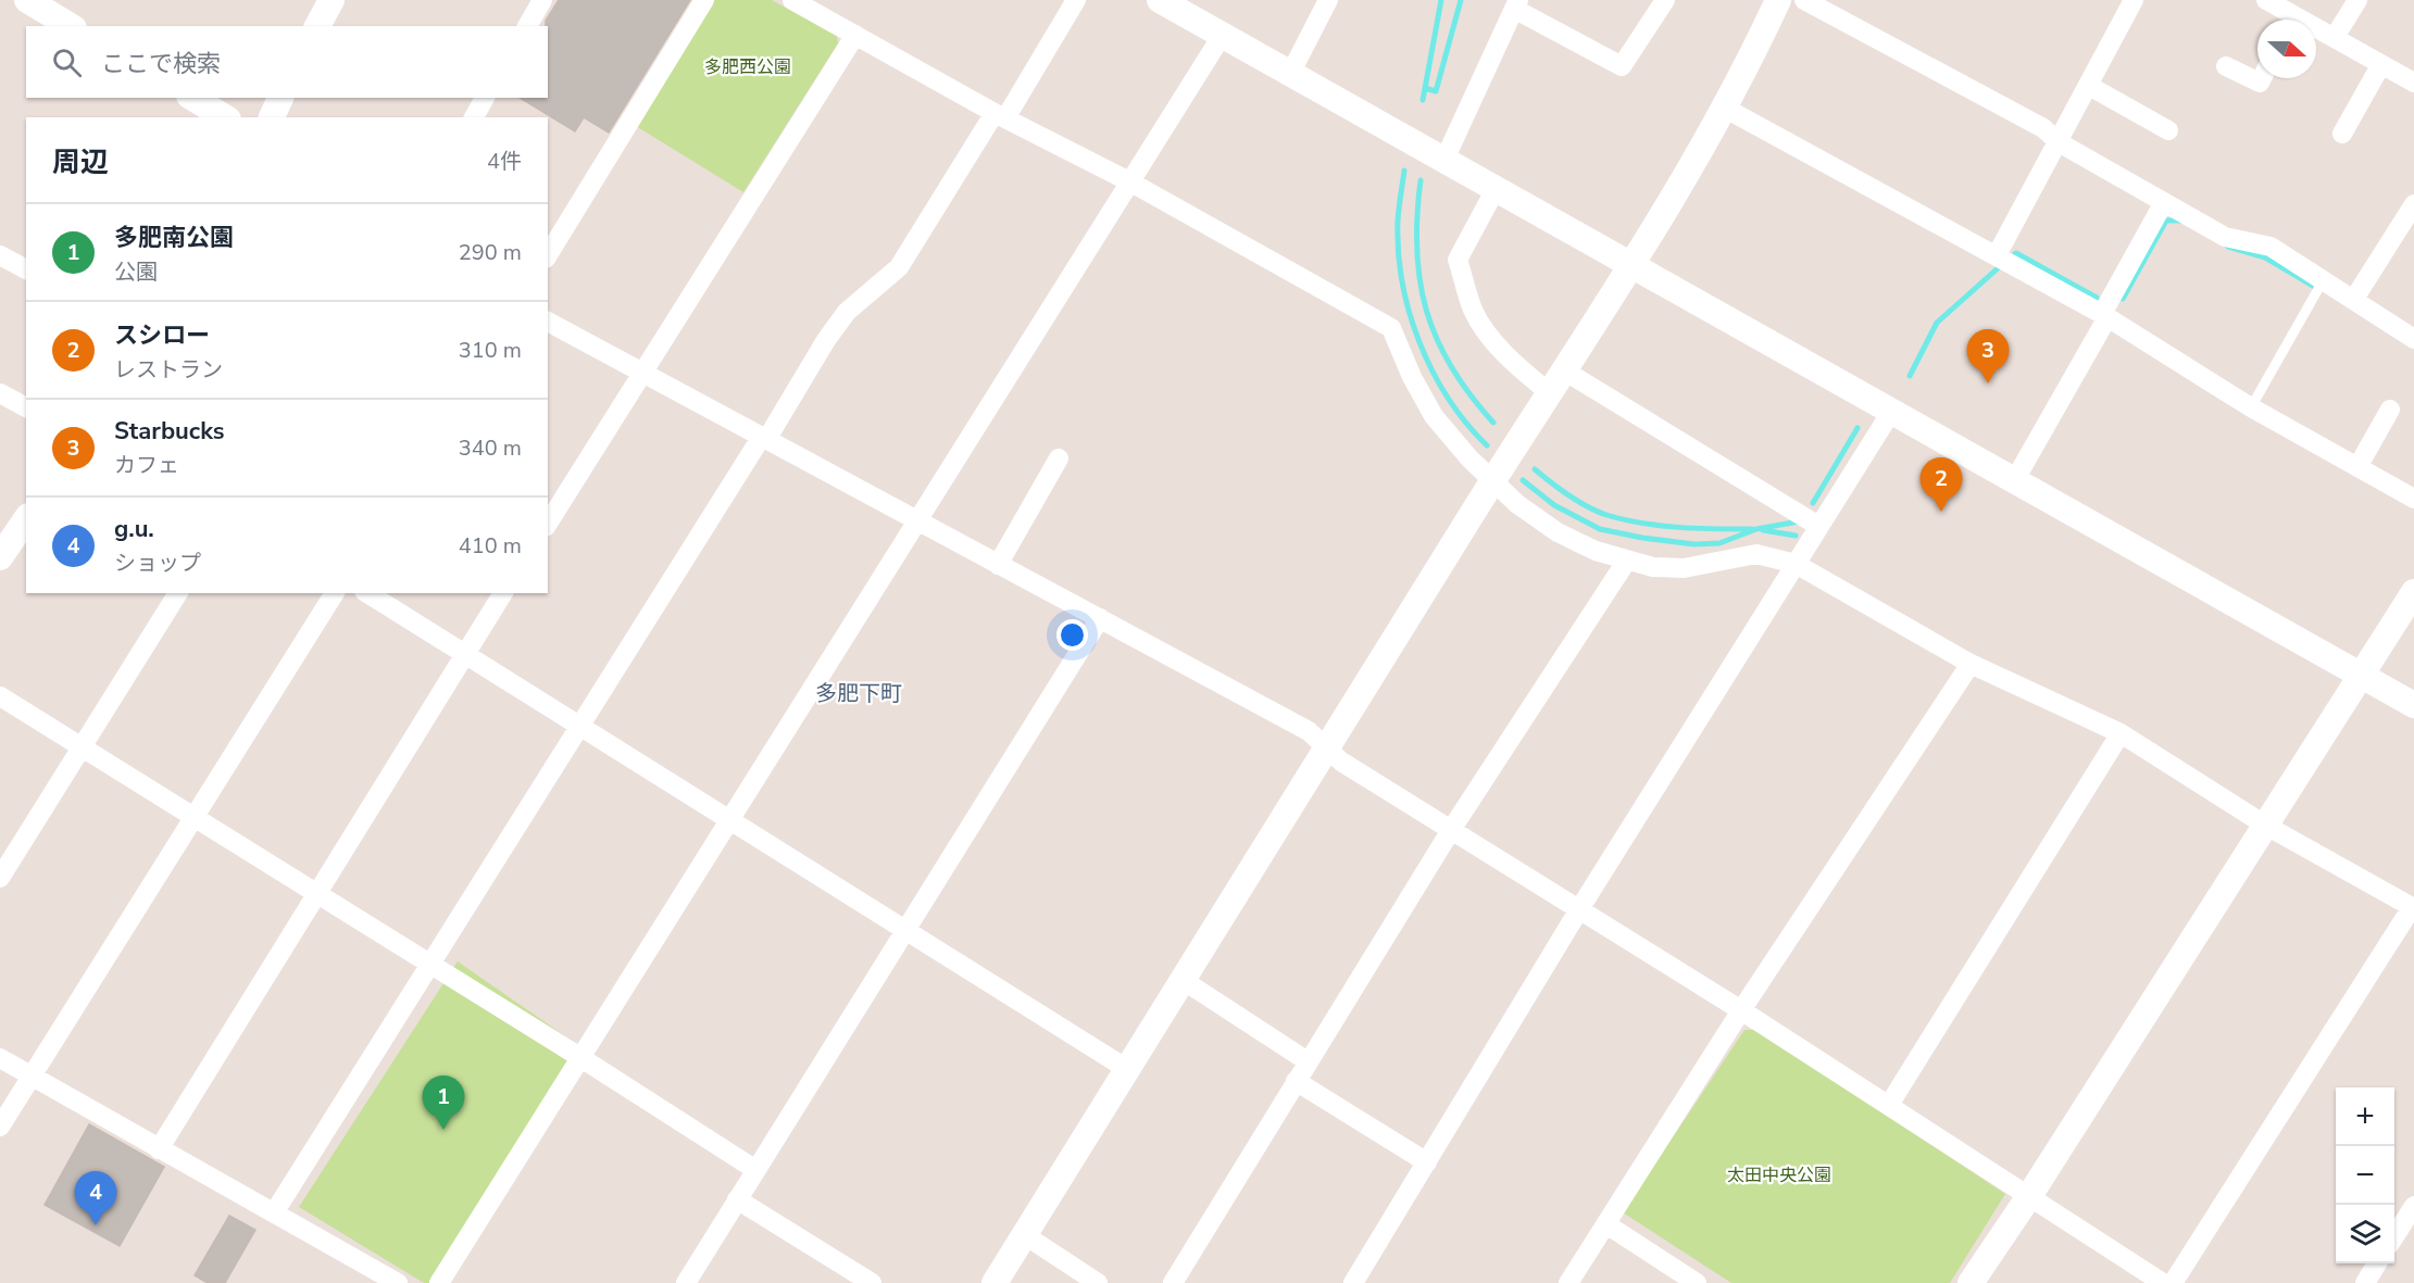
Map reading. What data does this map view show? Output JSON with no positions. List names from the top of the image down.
{
  "districts": ["多肥下町"],
  "parks": ["多肥西公園", "太田中央公園"],
  "north": "right",
  "page": {
    "search": "ここで検索",
    "heading": ["周辺", "4件"],
    "list": [
      {
        "mark": "1",
        "name": "多肥南公園",
        "note": "公園",
        "value": "290 m"
      },
      {
        "mark": "2",
        "name": "スシロー",
        "note": "レストラン",
        "value": "310 m"
      },
      {
        "mark": "3",
        "name": "Starbucks",
        "note": "カフェ",
        "value": "340 m"
      },
      {
        "mark": "4",
        "name": "g.u.",
        "note": "ショップ",
        "value": "410 m"
      }
    ],
    "pins": [
      "3",
      "2",
      "1",
      "4"
    ],
    "map_buttons": ["+", "−"]
  }
}
